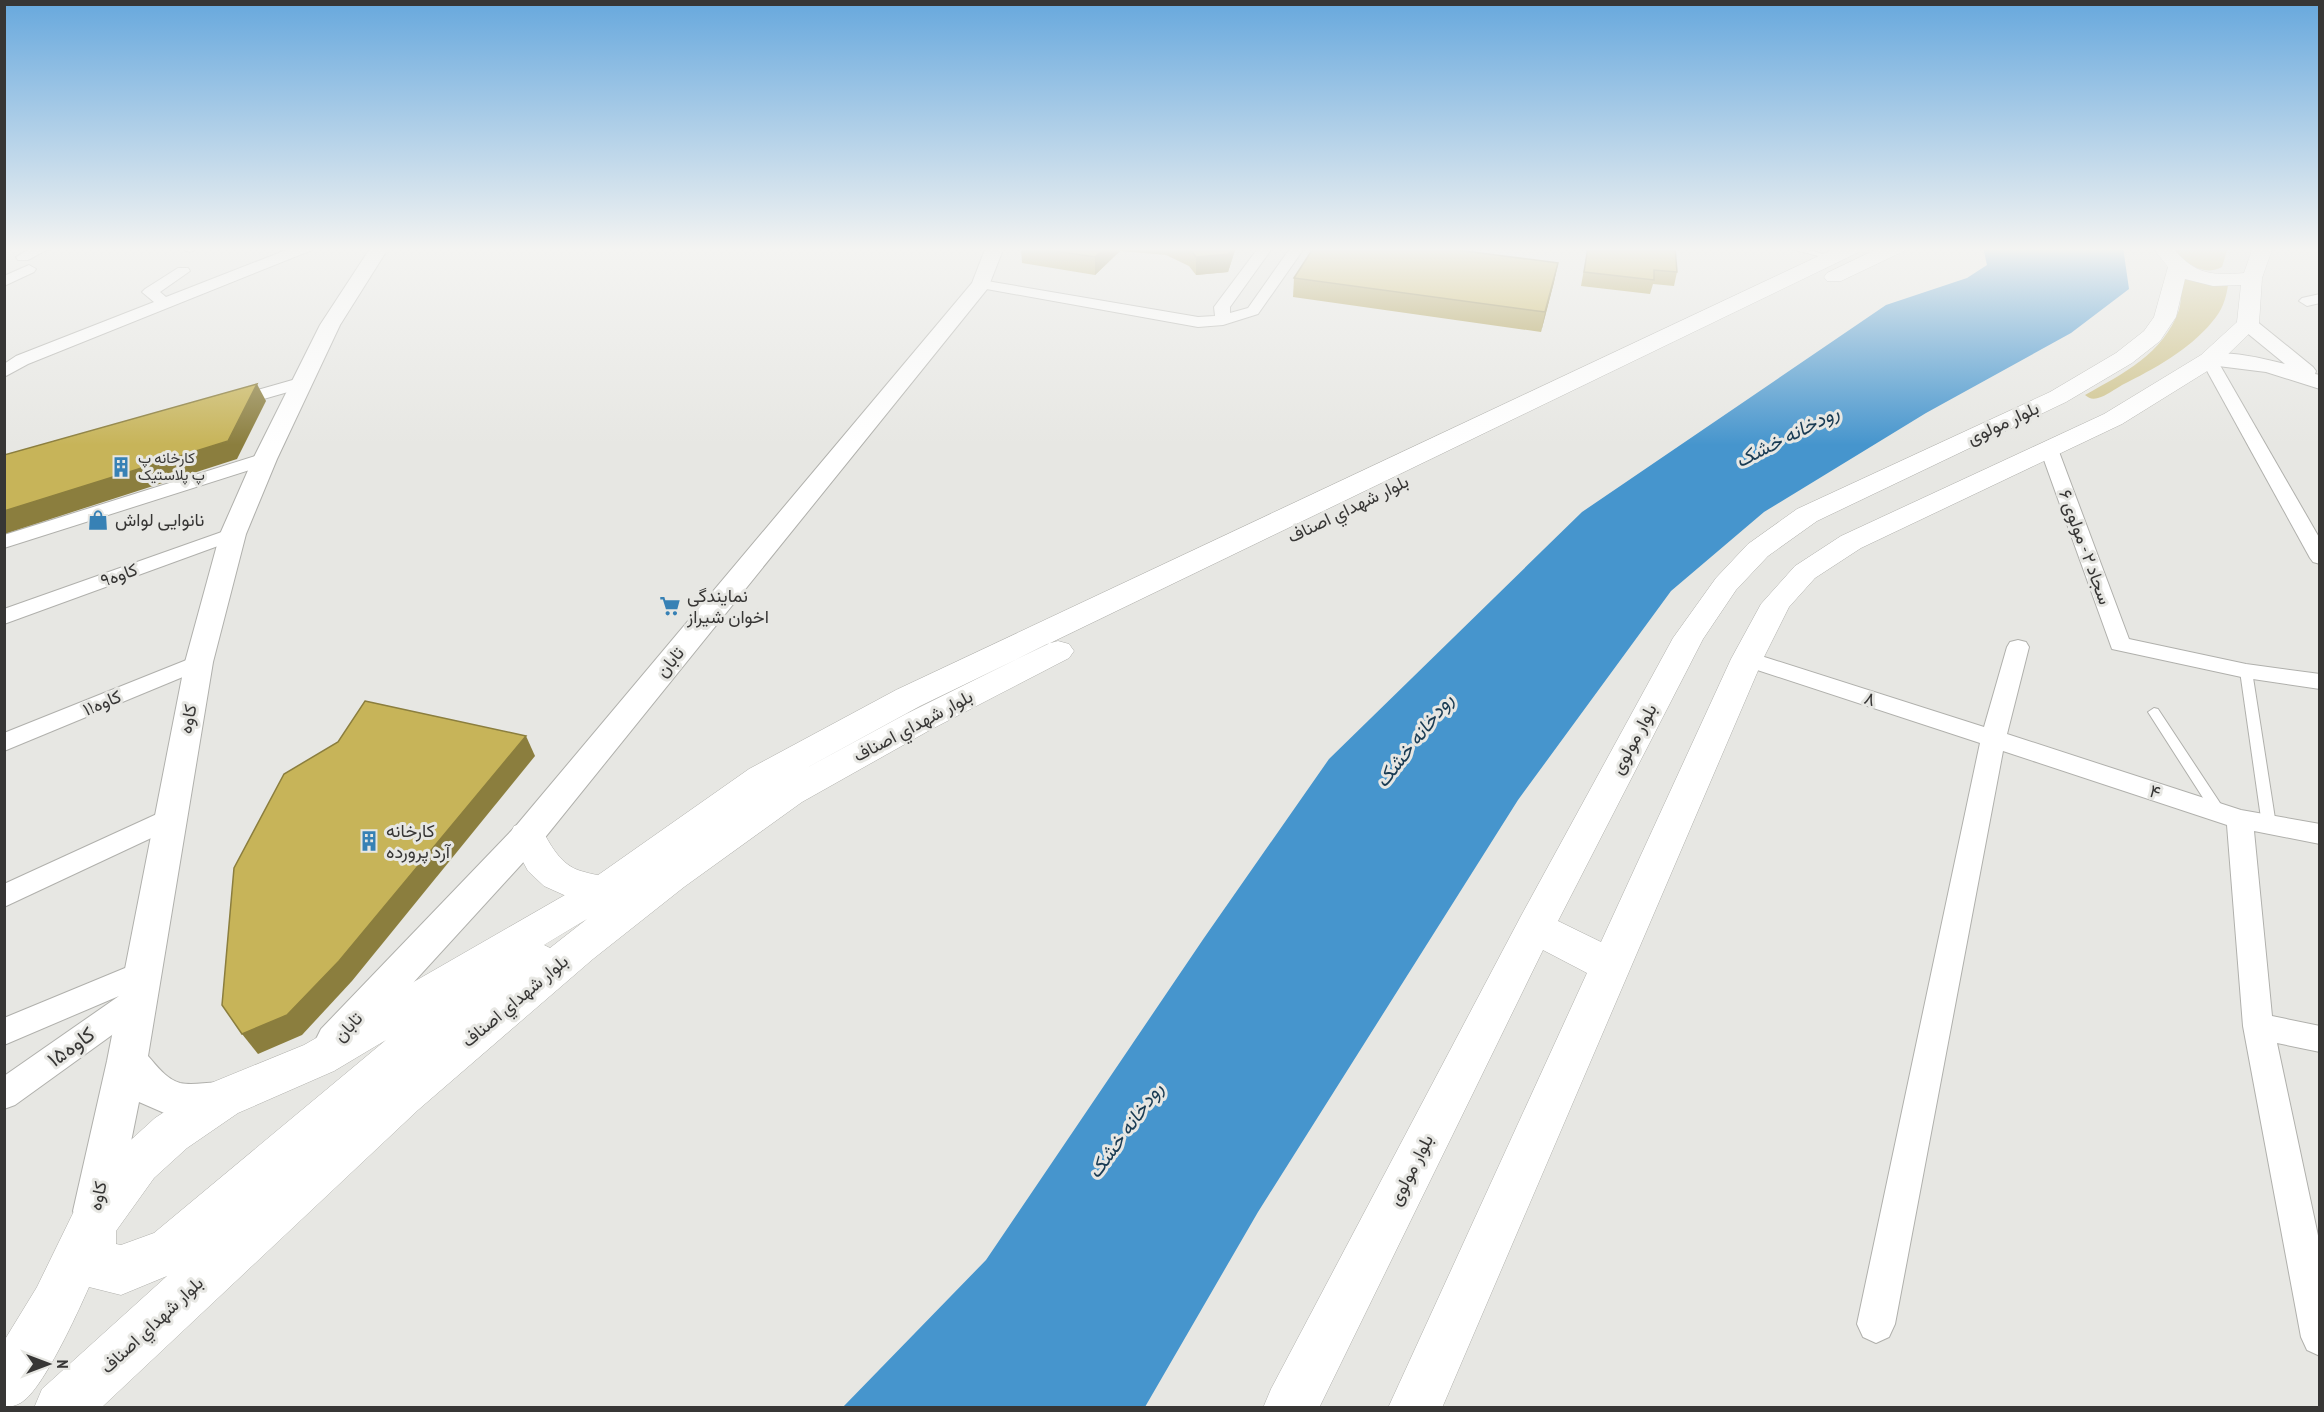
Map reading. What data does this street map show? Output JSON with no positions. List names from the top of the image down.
{
  "streets": {
    "main road": ["بلوار مولوی", "بلوار شهداي اصناف"],
    "street": [
      "سجاد ۲ - مولوی ۶",
      "کاوه۹",
      "تابان",
      "۸",
      "کاوه۱۱",
      "کاوه",
      "۴",
      "کاوه۱۵"
    ]
  },
  "crossings": [
    ["بلوار شهداي اصناف", "تابان"],
    ["بلوار شهداي اصناف", "کاوه"],
    ["کاوه۹", "کاوه"],
    ["۸", "۴"],
    ["کاوه۱۱", "کاوه"],
    ["کاوه", "کاوه۱۵"]
  ],
  "water": ["رودخانه خشک"],
  "places": {
    "building": ["کارخانه پ پ پلاستیک", "کارخانه آرد پرورده"],
    "shop": ["نانوایی لواش"],
    "supermarket": ["نمایندگی اخوان شیراز"]
  },
  "north": "right"
}
